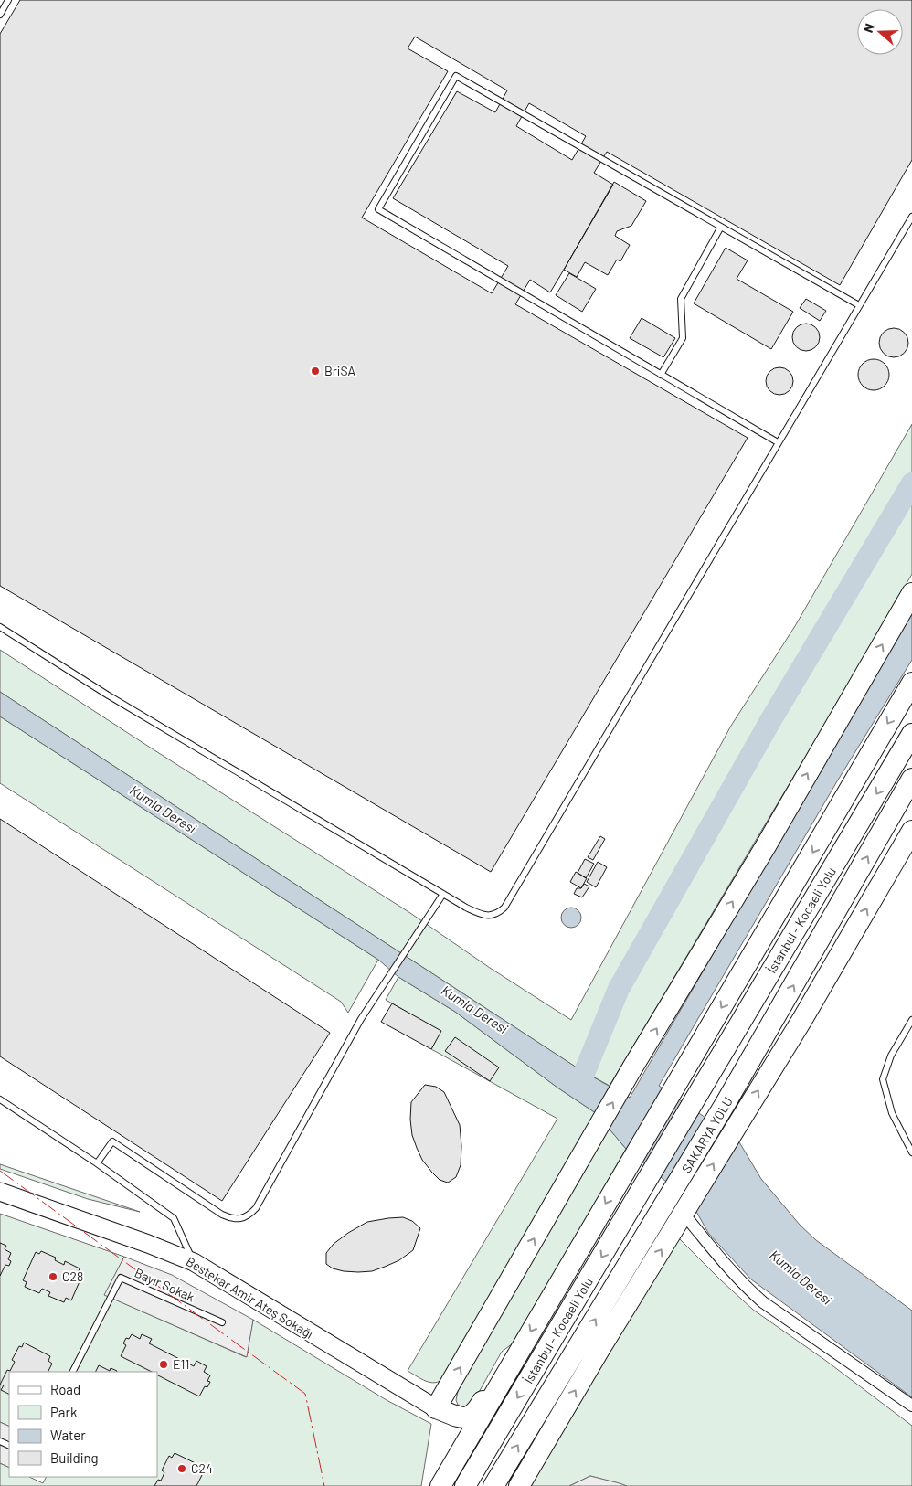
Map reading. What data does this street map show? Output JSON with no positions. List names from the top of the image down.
{
  "streets": {
    "highway": ["İstanbul - Kocaeli Yolu", "SAKARYA YOLU"],
    "main road": ["Bestekar Amir Ateş Sokağı"],
    "lane": ["Bayır Sokak"]
  },
  "water": ["Kumla Deresi"],
  "places": [
    "BriSA",
    "C28",
    "E11",
    "C24"
  ],
  "legend": [
    "Road",
    "Park",
    "Water",
    "Building"
  ],
  "north": "left"
}
